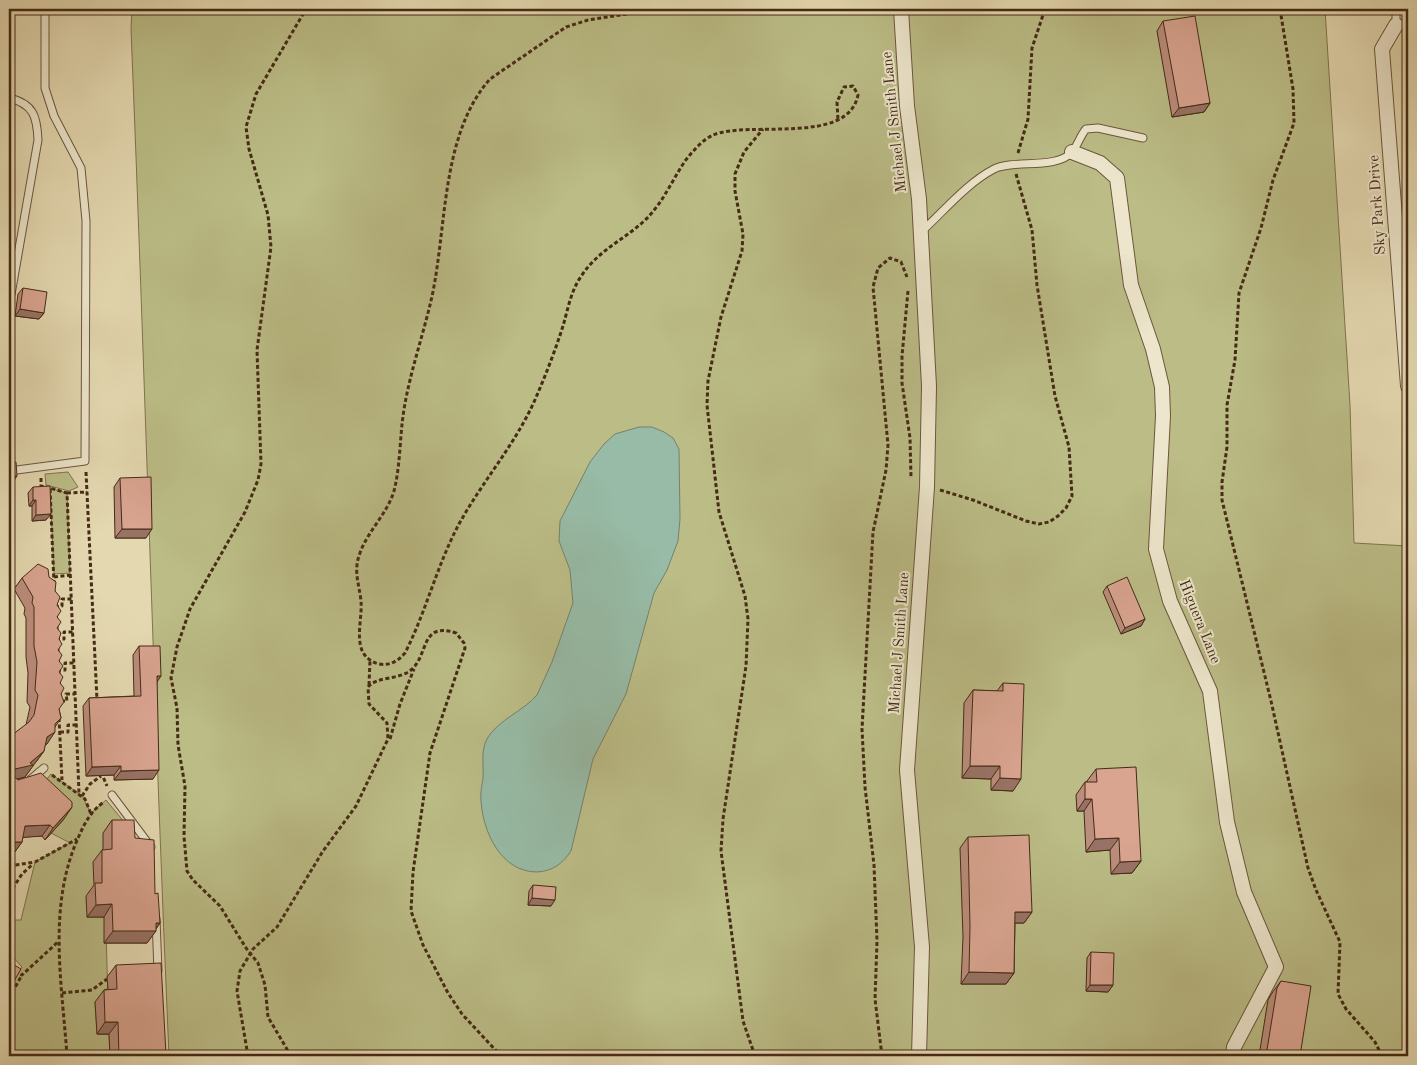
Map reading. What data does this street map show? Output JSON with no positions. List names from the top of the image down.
{
  "streets": {
    "street": ["Michael J Smith Lane", "Sky Park Drive", "Higuera Lane"]
  }
}
